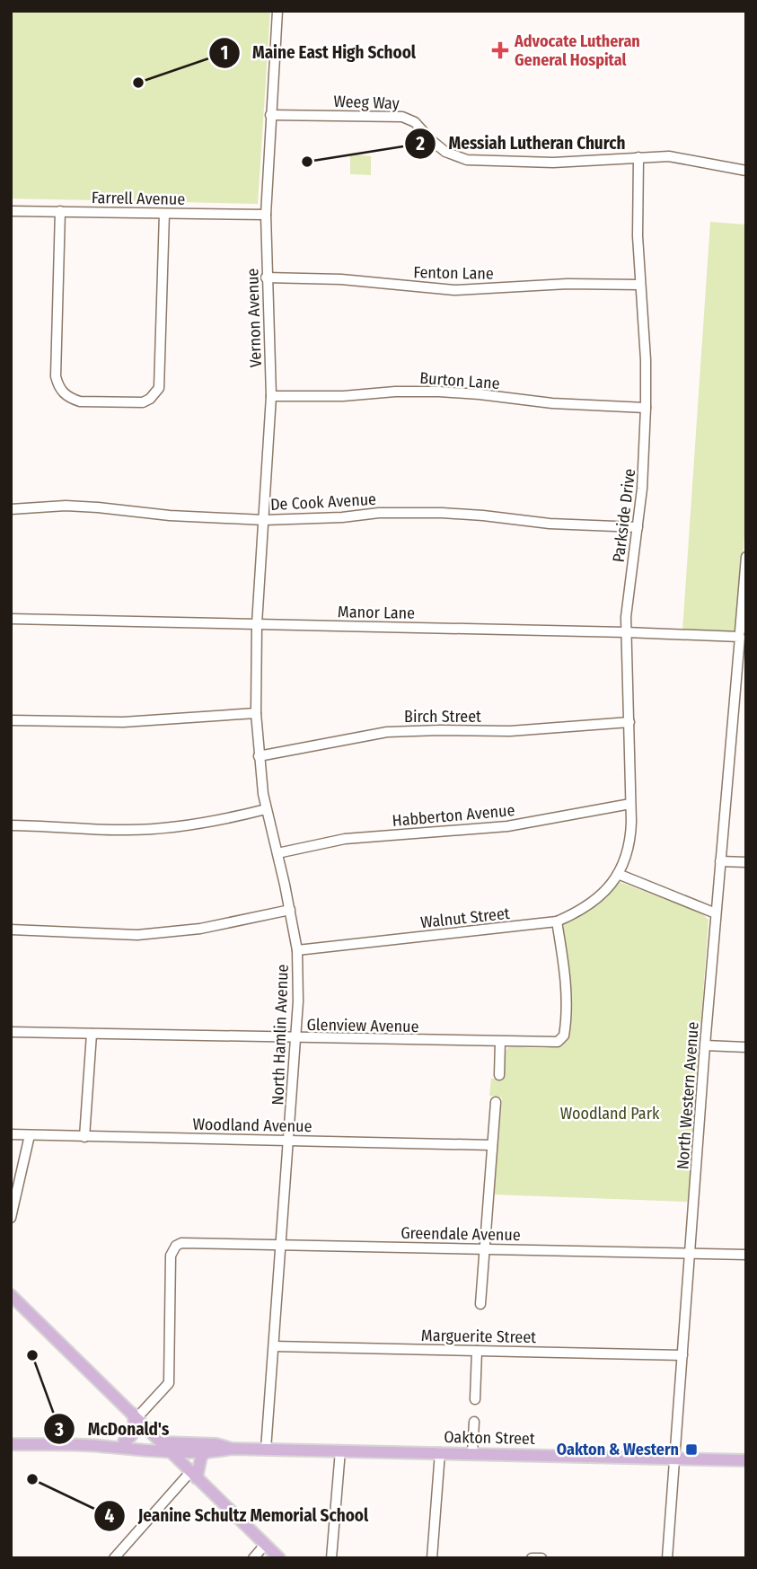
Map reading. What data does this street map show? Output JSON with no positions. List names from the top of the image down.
{
  "streets": {
    "main road": ["Oakton Street"],
    "street": [
      "Weeg Way",
      "Farrell Avenue",
      "Fenton Lane",
      "Vernon Avenue",
      "Burton Lane",
      "De Cook Avenue",
      "Parkside Drive",
      "Manor Lane",
      "Birch Street",
      "Habberton Avenue",
      "Walnut Street",
      "Glenview Avenue",
      "North Hamlin Avenue",
      "North Western Avenue",
      "Woodland Avenue",
      "Greendale Avenue",
      "Marguerite Street"
    ]
  },
  "crossings": [
    ["Weeg Way", "Vernon Avenue"],
    ["Weeg Way", "Parkside Drive"],
    ["Farrell Avenue", "Vernon Avenue"],
    ["Fenton Lane", "Vernon Avenue"],
    ["Fenton Lane", "Parkside Drive"],
    ["Vernon Avenue", "Burton Lane"],
    ["Vernon Avenue", "De Cook Avenue"],
    ["Vernon Avenue", "Manor Lane"],
    ["Vernon Avenue", "North Hamlin Avenue"],
    ["Burton Lane", "Parkside Drive"],
    ["De Cook Avenue", "Parkside Drive"],
    ["Parkside Drive", "Manor Lane"],
    ["Parkside Drive", "Birch Street"],
    ["Parkside Drive", "Habberton Avenue"],
    ["Parkside Drive", "Walnut Street"],
    ["Manor Lane", "North Hamlin Avenue"],
    ["Manor Lane", "North Western Avenue"],
    ["Birch Street", "North Hamlin Avenue"],
    ["Habberton Avenue", "North Hamlin Avenue"],
    ["Walnut Street", "Glenview Avenue"],
    ["Walnut Street", "North Hamlin Avenue"],
    ["Glenview Avenue", "North Hamlin Avenue"],
    ["North Hamlin Avenue", "Woodland Avenue"],
    ["North Hamlin Avenue", "Greendale Avenue"],
    ["North Hamlin Avenue", "Marguerite Street"],
    ["North Hamlin Avenue", "Oakton Street"],
    ["North Western Avenue", "Greendale Avenue"],
    ["North Western Avenue", "Marguerite Street"],
    ["North Western Avenue", "Oakton Street"]
  ],
  "parks": ["Woodland Park"],
  "places": {
    "health": ["Advocate Lutheran General Hospital"],
    "other": [
      "Maine East High School",
      "Messiah Lutheran Church",
      "McDonald's",
      "Jeanine Schultz Memorial School"
    ],
    "transit": ["Oakton & Western"]
  }
}
